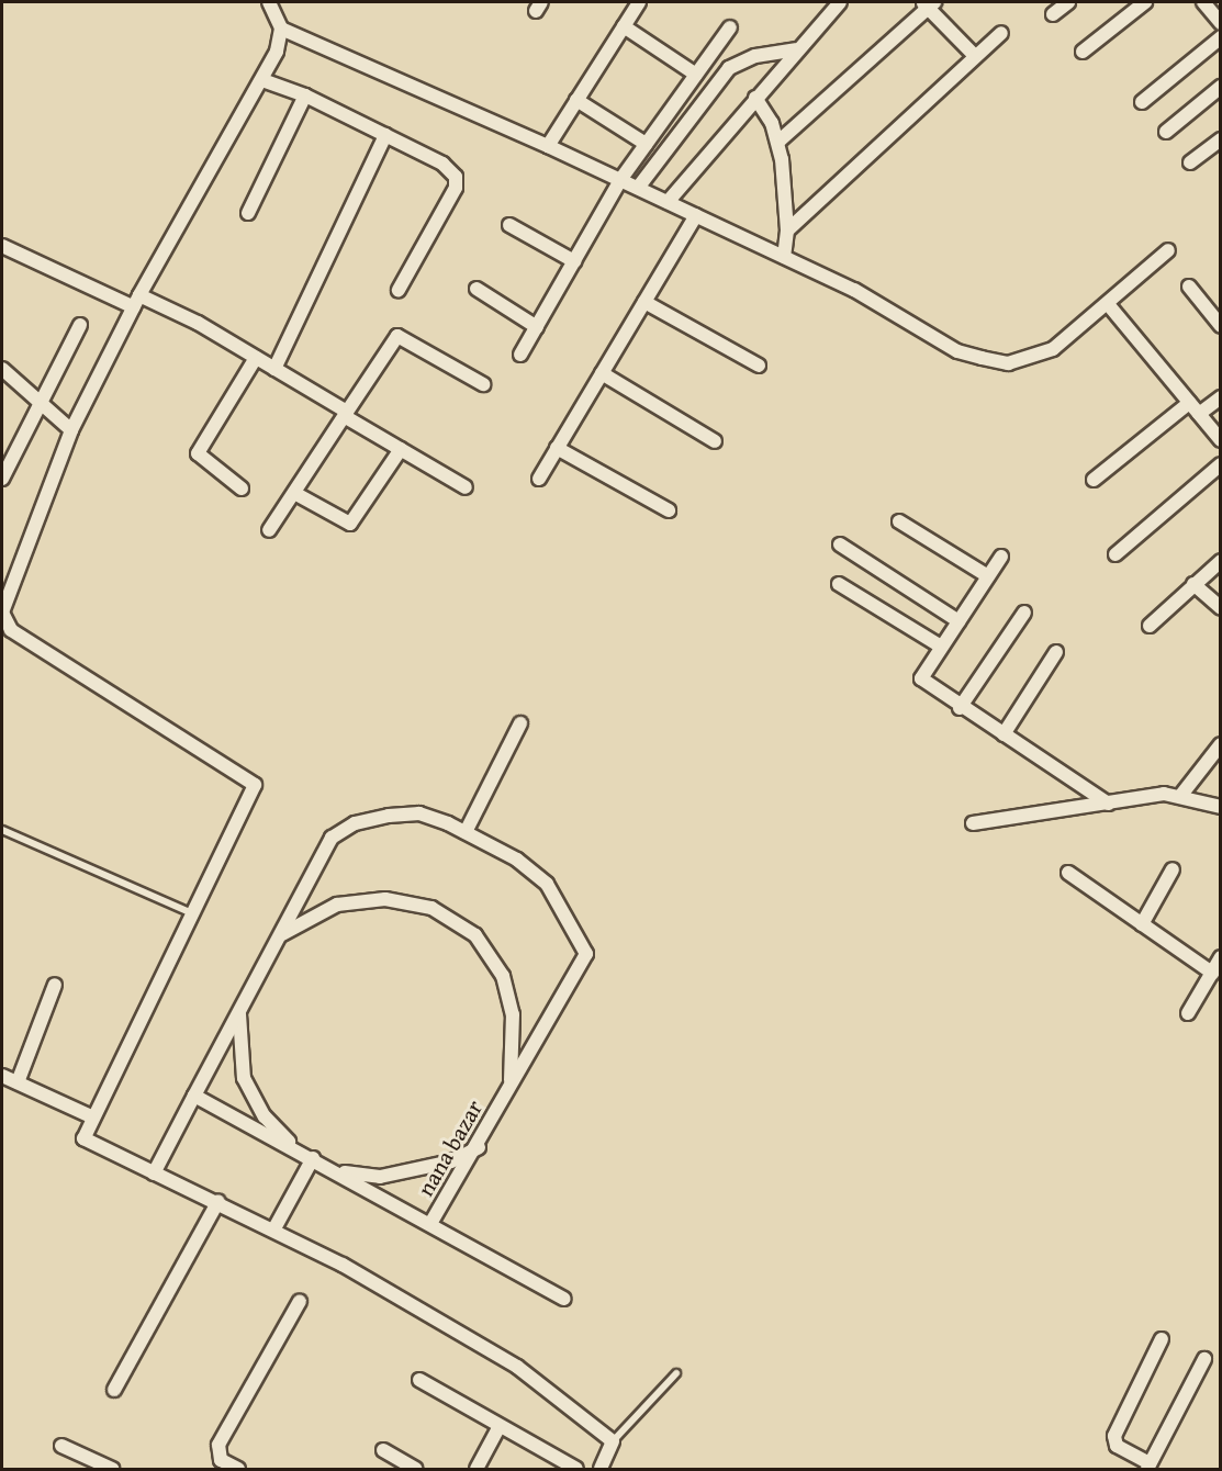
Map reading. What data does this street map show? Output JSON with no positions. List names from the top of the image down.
{
  "streets": {
    "street": ["nana bazar"]
  }
}
